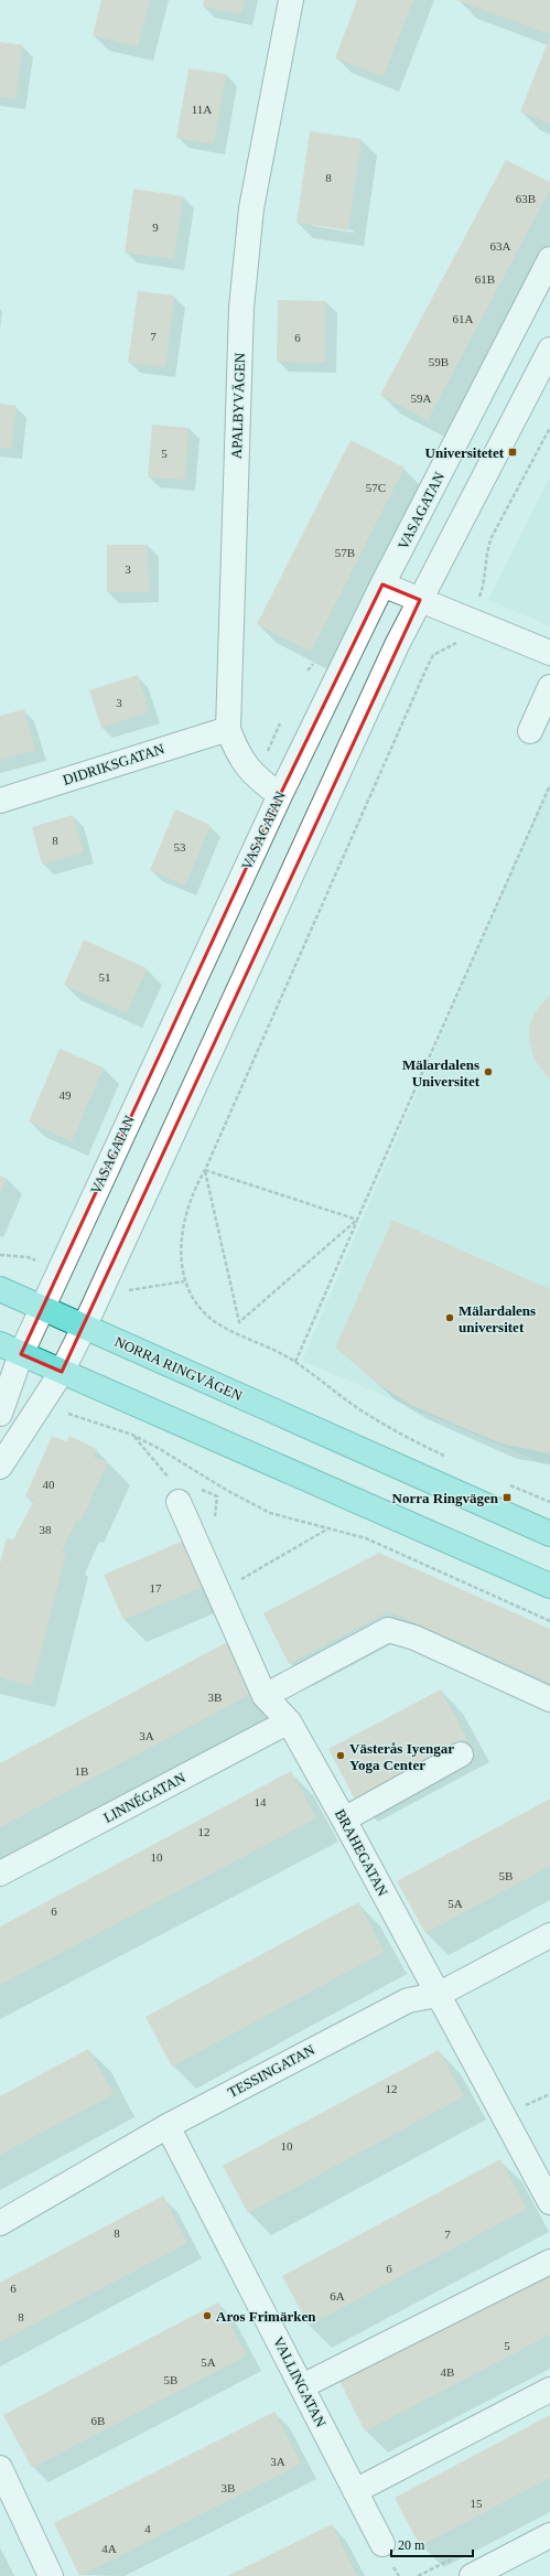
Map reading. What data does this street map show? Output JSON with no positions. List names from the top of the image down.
{
  "streets": {
    "main road": ["NORRA RINGVÄGEN"],
    "street": [
      "APALBYVÄGEN",
      "VASAGATAN",
      "DIDRIKSGATAN",
      "LINNÉGATAN",
      "BRAHEGATAN",
      "TESSINGATAN",
      "VALLINGATAN"
    ]
  },
  "crossings": [
    ["APALBYVÄGEN", "VASAGATAN"],
    ["APALBYVÄGEN", "DIDRIKSGATAN"],
    ["VASAGATAN", "NORRA RINGVÄGEN"],
    ["LINNÉGATAN", "BRAHEGATAN"],
    ["BRAHEGATAN", "TESSINGATAN"],
    ["TESSINGATAN", "VALLINGATAN"]
  ],
  "places": {
    "transit": ["Universitetet", "Norra Ringvägen"],
    "other": [
      "Mälardalens Universitet",
      "Mälardalens universitet",
      "Västerås Iyengar Yoga Center",
      "Aros Frimärken"
    ]
  },
  "house_numbers": [
    "11A",
    "8",
    "63B",
    "9",
    "63A",
    "61B",
    "61A",
    "7",
    "6",
    "59B",
    "59A",
    "5",
    "57C",
    "57B",
    "3",
    "3",
    "8",
    "53",
    "51",
    "49",
    "40",
    "38",
    "17",
    "3B",
    "3A",
    "1B",
    "14",
    "12",
    "10",
    "5B",
    "5A",
    "6",
    "12",
    "10",
    "8",
    "7",
    "6",
    "6",
    "6A",
    "8",
    "5",
    "5A",
    "4B",
    "5B",
    "6B",
    "3A",
    "3B",
    "15",
    "4",
    "4A"
  ],
  "scale_bar": "20 m"
}
